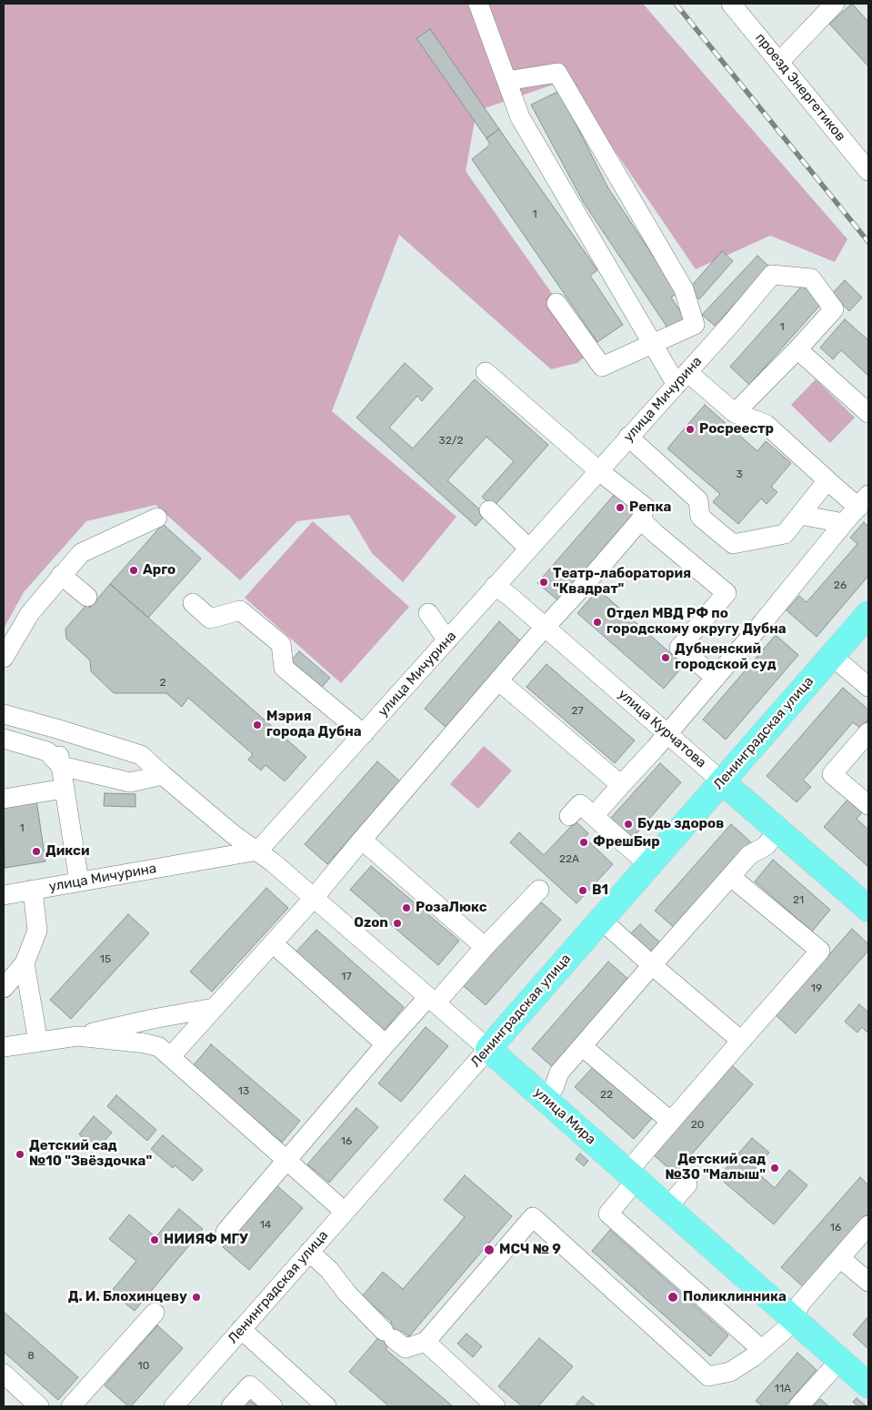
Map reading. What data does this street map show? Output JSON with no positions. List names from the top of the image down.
{
  "streets": {
    "main road": ["улица Курчатова", "Ленинградская улица", "улица Мира"],
    "street": ["проезд Энергетиков", "улица Мичурина"]
  },
  "crossings": [
    ["улица Мичурина", "улица Курчатова"],
    ["улица Мичурина", "улица Мира"],
    ["улица Курчатова", "Ленинградская улица"],
    ["Ленинградская улица", "улица Мира"]
  ],
  "places": [
    "Росреестр",
    "Репка",
    "Арго",
    "Театр-лаборатория \"Квадрат\"",
    "Отдел МВД РФ по городскому округу Дубна",
    "Дубненский городской суд",
    "Мэрия города Дубна",
    "Будь здоров",
    "ФрешБир",
    "Дикси",
    "В1",
    "РозаЛюкс",
    "Ozon",
    "Детский сад №10 \"Звёздочка\"",
    "Детский сад №30 \"Малыш\"",
    "НИИЯФ МГУ",
    "МСЧ № 9",
    "Д. И. Блохинцеву",
    "Поликлинника"
  ],
  "house_numbers": [
    "1",
    "1",
    "32/2",
    "3",
    "26",
    "2",
    "27",
    "1",
    "22А",
    "21",
    "15",
    "17",
    "19",
    "13",
    "22",
    "20",
    "16",
    "14",
    "16",
    "8",
    "10",
    "11А"
  ]
}
